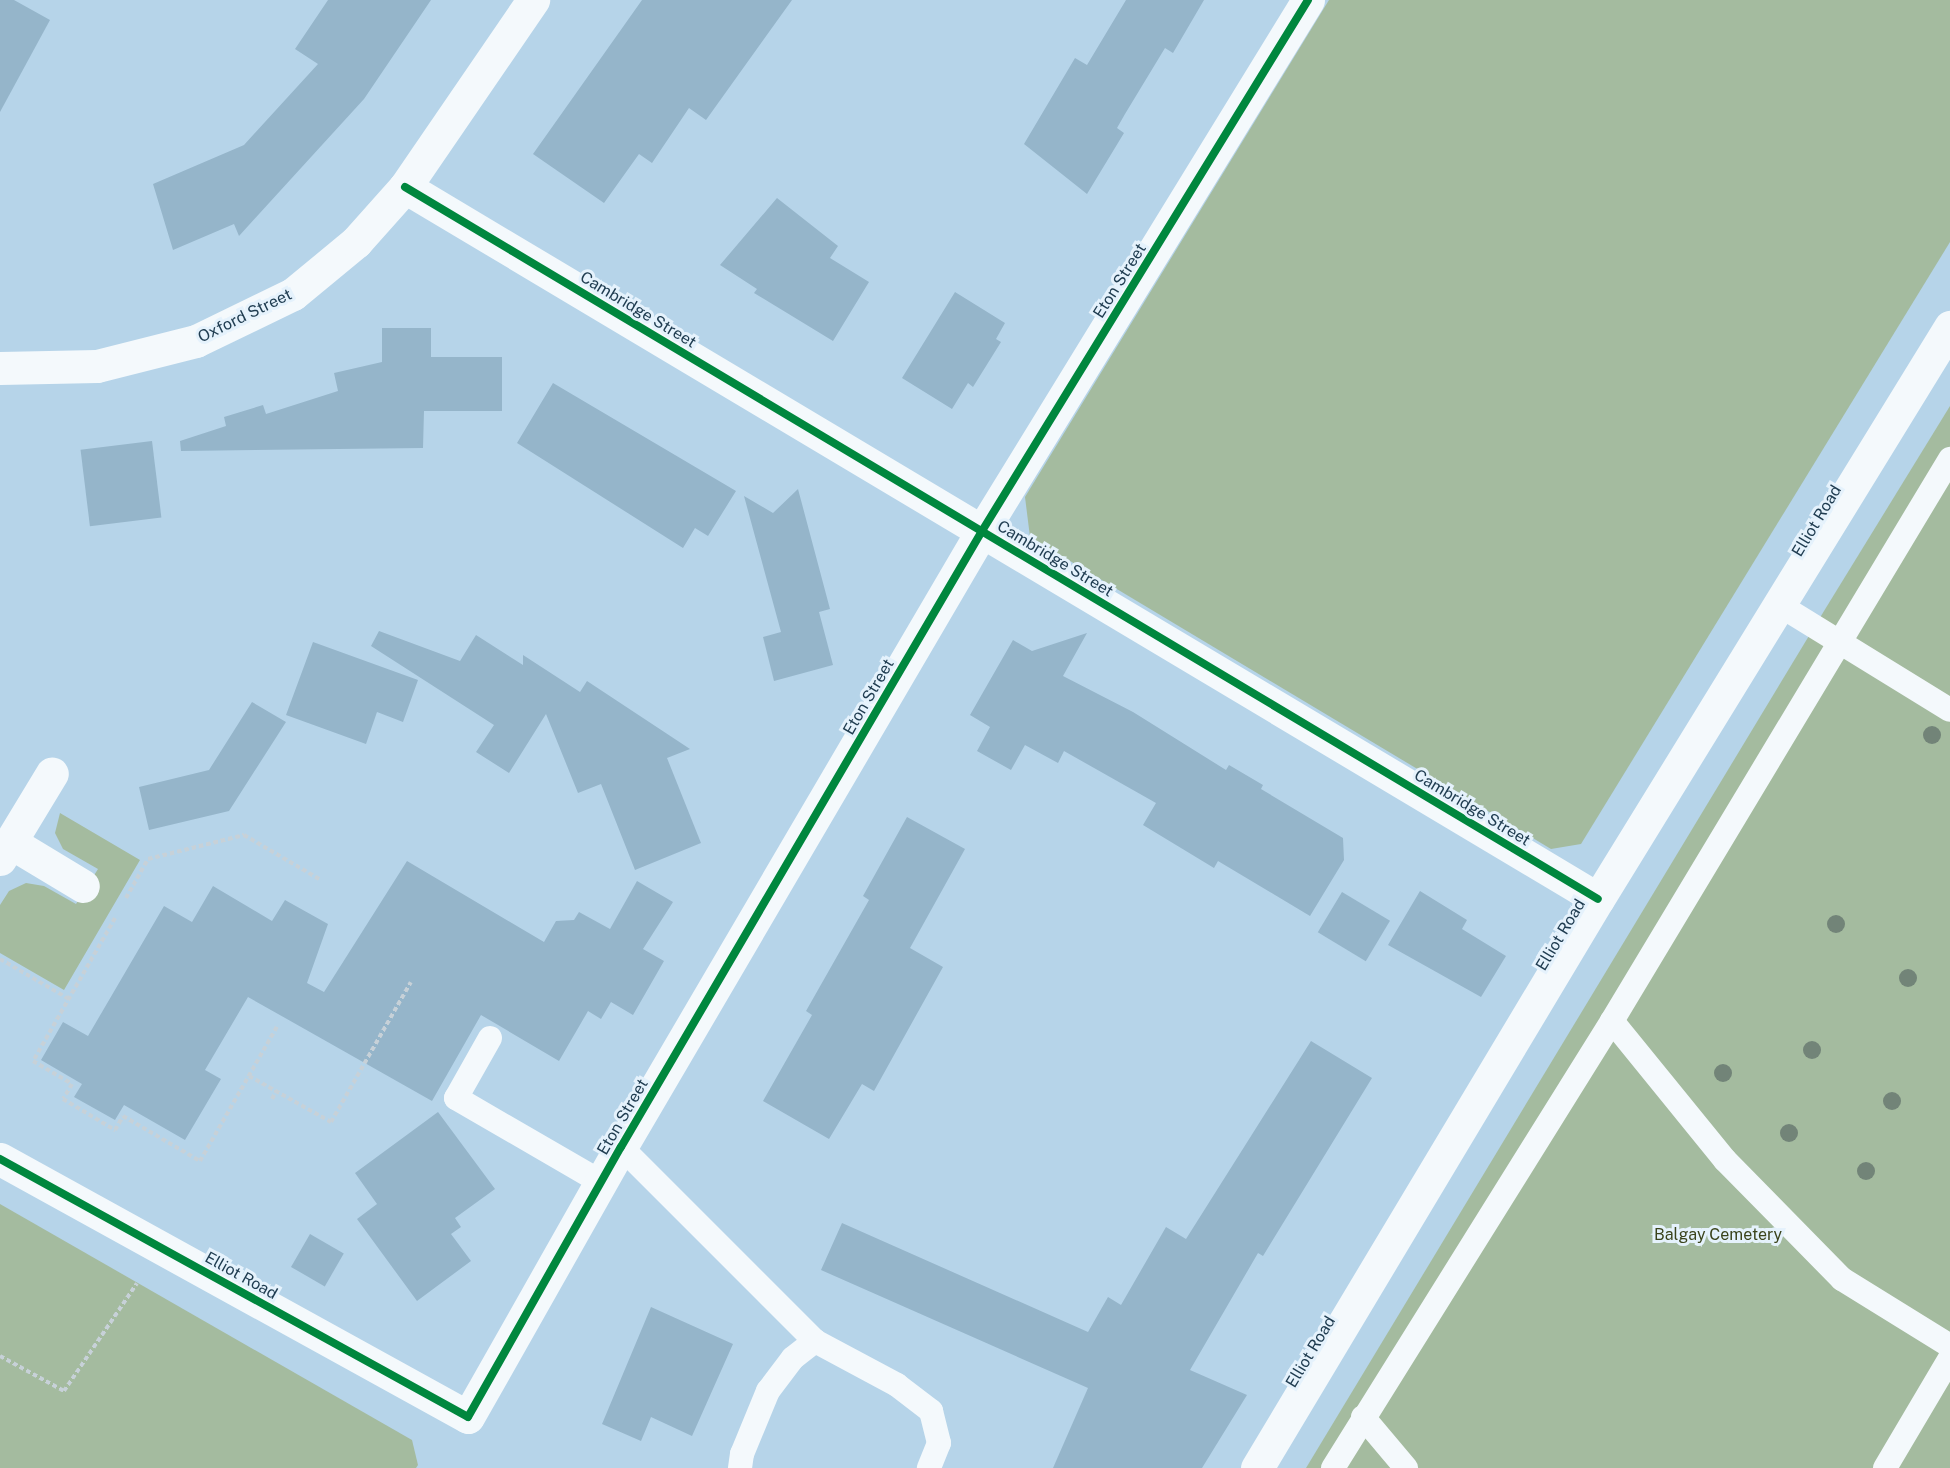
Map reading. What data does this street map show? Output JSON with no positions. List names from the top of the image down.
{
  "streets": {
    "street": [
      "Eton Street",
      "Cambridge Street",
      "Oxford Street",
      "Elliot Road"
    ]
  },
  "crossings": [
    ["Eton Street", "Cambridge Street"],
    ["Eton Street", "Elliot Road"],
    ["Cambridge Street", "Oxford Street"],
    ["Cambridge Street", "Elliot Road"]
  ],
  "parks": ["Balgay Cemetery"]
}
